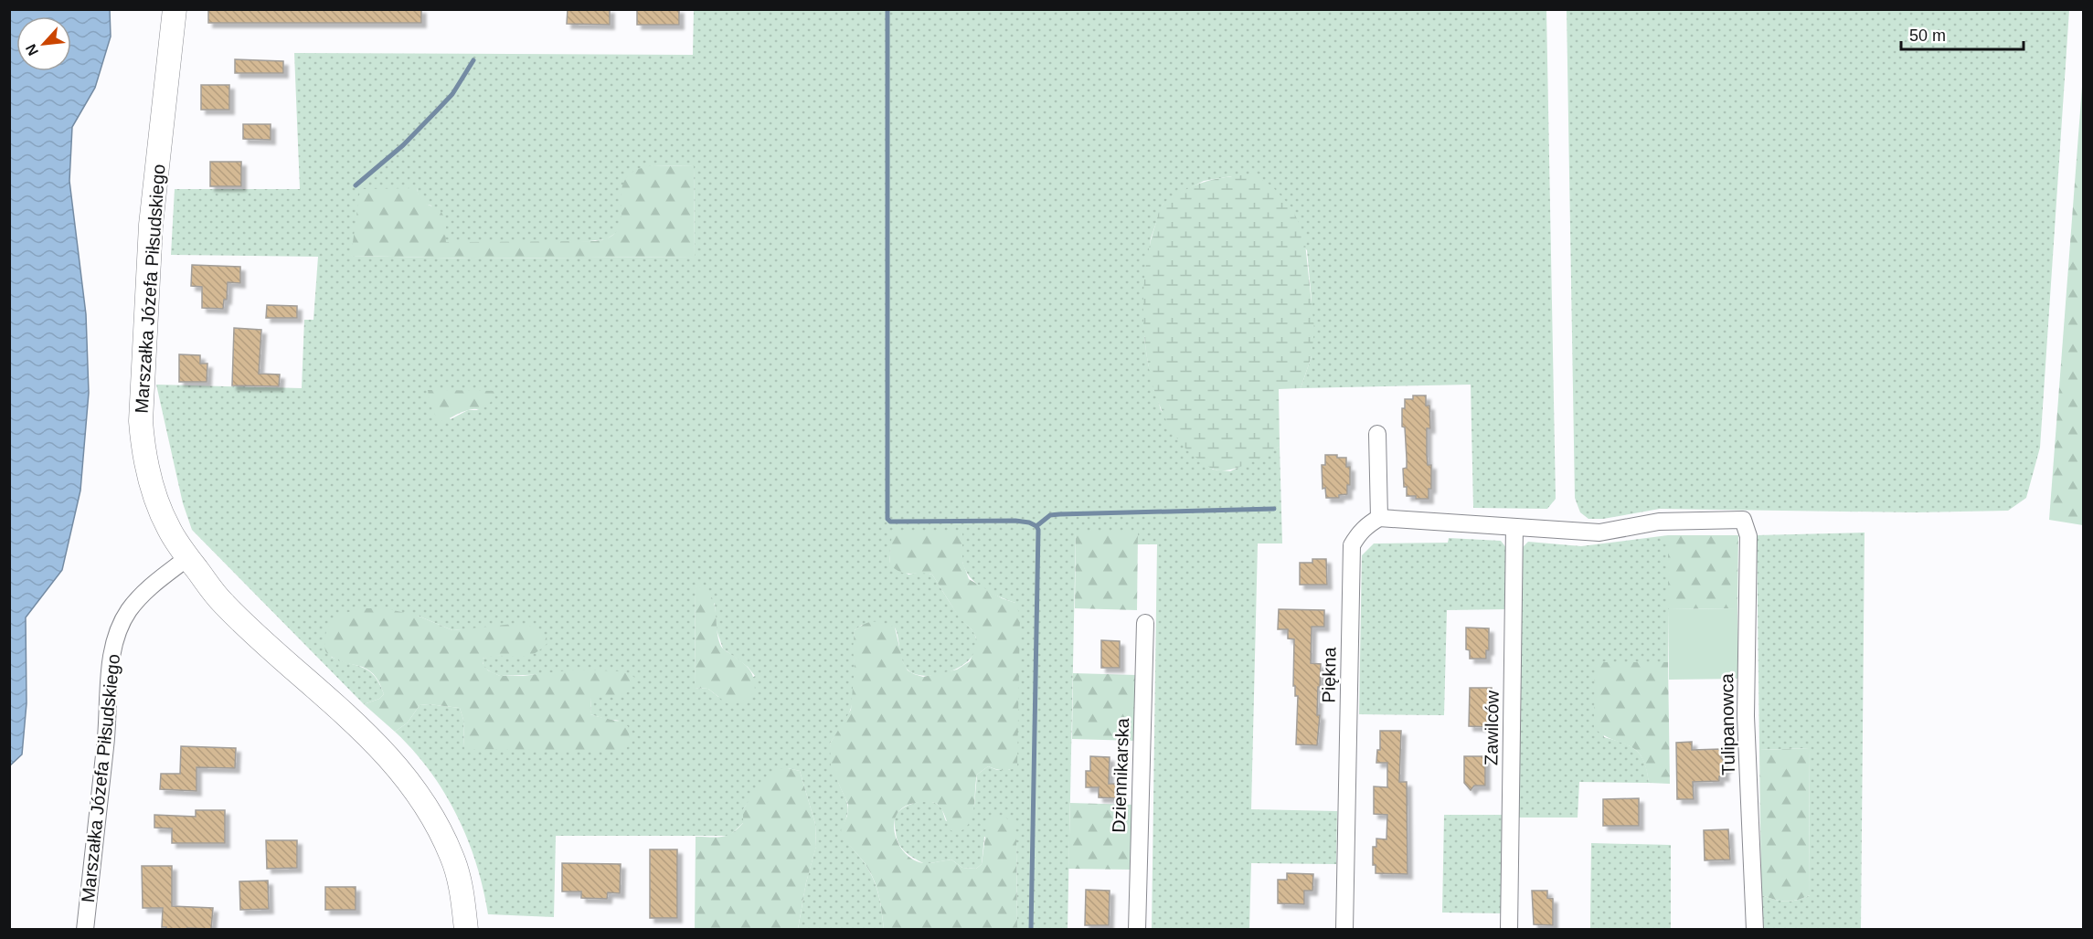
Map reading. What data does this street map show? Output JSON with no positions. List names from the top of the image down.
{
  "streets": {
    "street": [
      "Marszałka Józefa Piłsudskiego",
      "Piękna",
      "Tulipanowca",
      "Zawilców",
      "Dziennikarska"
    ]
  },
  "crossings": [
    ["Tulipanowca", "Zawilców"]
  ],
  "scale_bar": "50 m",
  "north": "bottom left"
}
